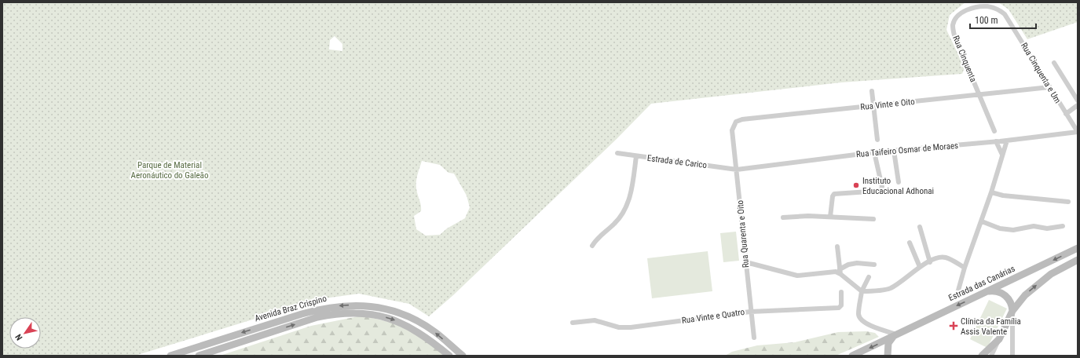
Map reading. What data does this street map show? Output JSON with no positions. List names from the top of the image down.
{
  "streets": {
    "main road": ["Estrada das Canárias", "Avenida Braz Crispino"],
    "street": [
      "Rua Cinquenta",
      "Rua Cinquenta e Um",
      "Rua Vinte e Oito",
      "Rua Taifeiro Osmar de Moraes",
      "Estrada de Carico",
      "Rua Quarenta e Oito",
      "Rua Vinte e Quatro"
    ]
  },
  "crossings": [
    ["Rua Cinquenta", "Rua Cinquenta e Um"],
    ["Rua Cinquenta", "Rua Vinte e Oito"],
    ["Rua Cinquenta e Um", "Rua Vinte e Oito"],
    ["Rua Cinquenta e Um", "Rua Taifeiro Osmar de Moraes"],
    ["Rua Vinte e Oito", "Rua Quarenta e Oito"],
    ["Rua Taifeiro Osmar de Moraes", "Estrada de Carico"],
    ["Rua Taifeiro Osmar de Moraes", "Rua Quarenta e Oito"],
    ["Estrada de Carico", "Rua Quarenta e Oito"],
    ["Rua Quarenta e Oito", "Rua Vinte e Quatro"]
  ],
  "parks": ["Parque de Material Aeronáutico do Galeão"],
  "places": {
    "other": ["Instituto Educacional Adhonai"],
    "health": ["Clínica da Família Assis Valente"]
  },
  "scale_bar": "100 m",
  "north": "bottom left"
}
